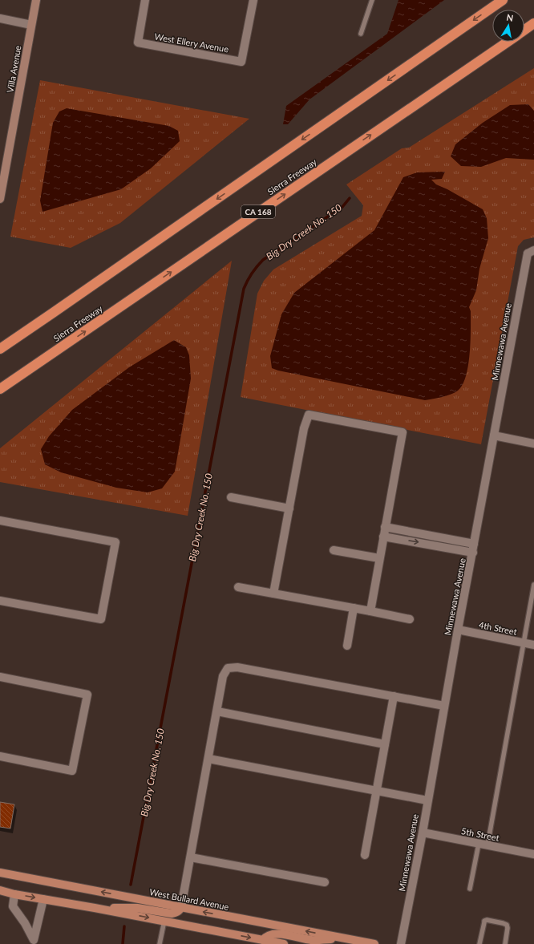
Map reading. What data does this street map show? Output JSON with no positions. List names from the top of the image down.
{
  "streets": {
    "highway": ["Sierra Freeway", "CA 168"],
    "main road": ["Villa Avenue", "West Bullard Avenue"],
    "street": [
      "West Ellery Avenue",
      "Minnewawa Avenue",
      "4th Street",
      "5th Street"
    ]
  },
  "crossings": [
    ["Minnewawa Avenue", "4th Street"],
    ["Minnewawa Avenue", "5th Street"]
  ],
  "water": ["Big Dry Creek No. 150"],
  "north": "top"
}
